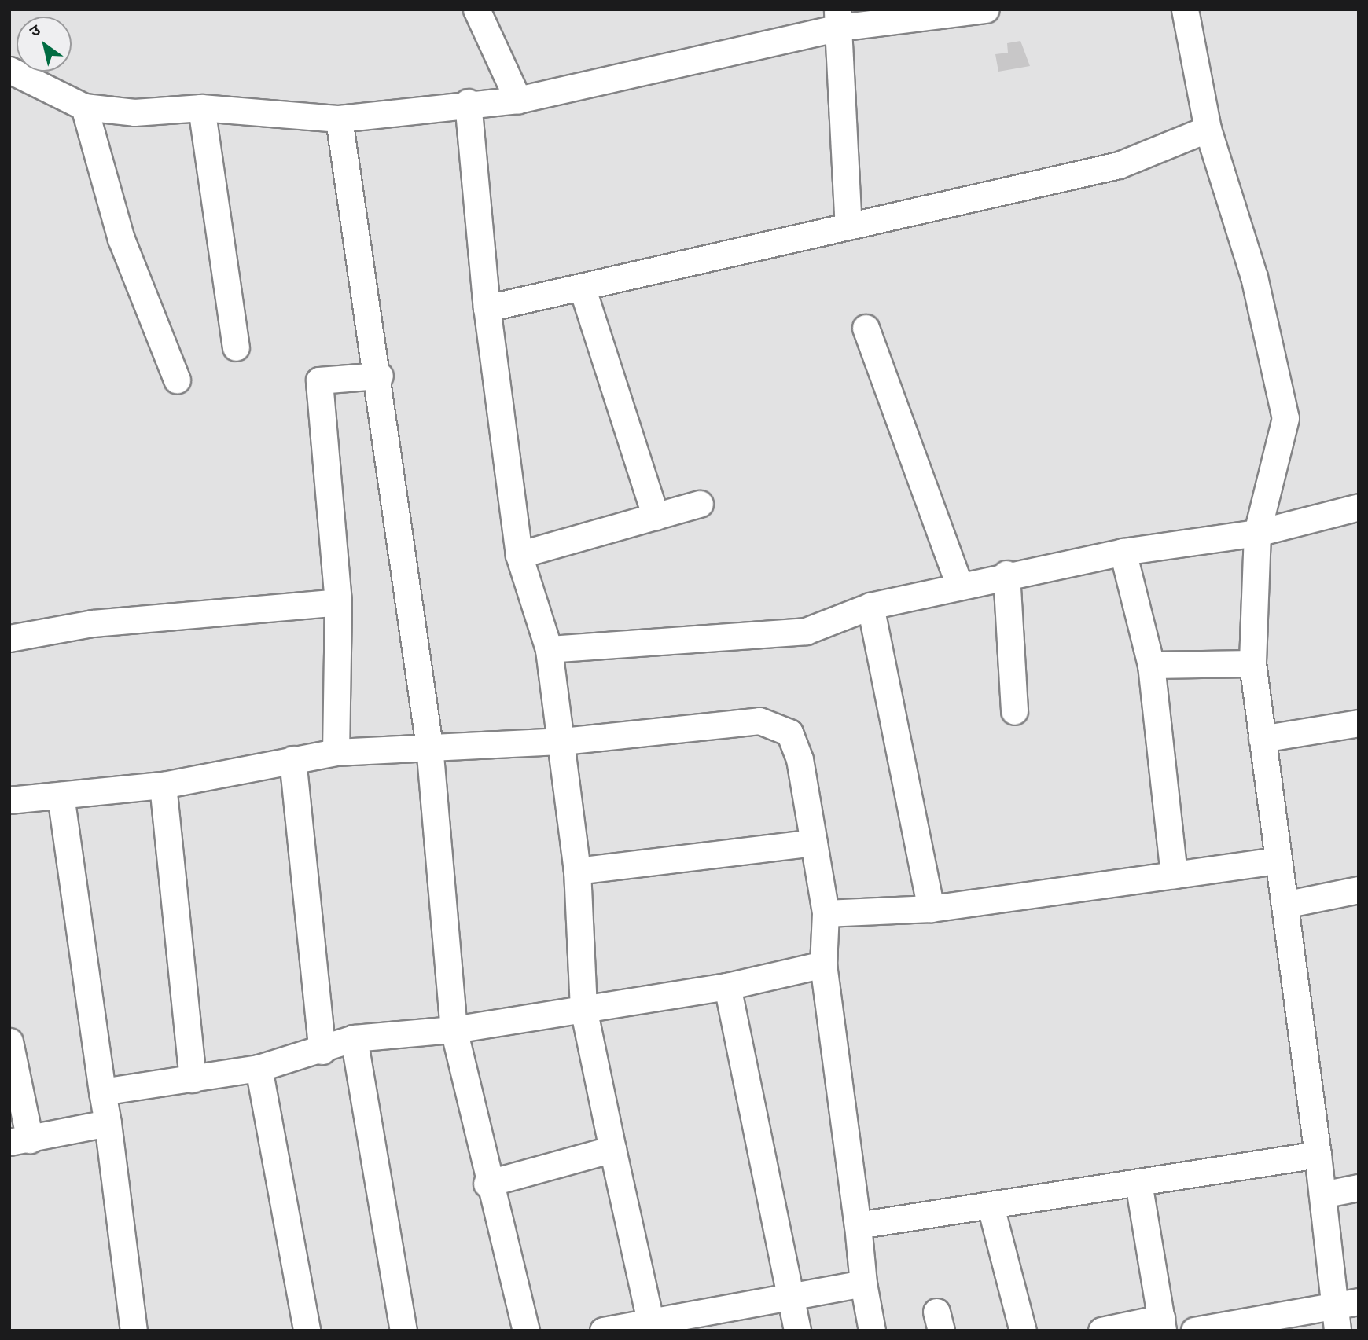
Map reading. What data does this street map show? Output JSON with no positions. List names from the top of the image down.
{
  "north": "top left"
}
